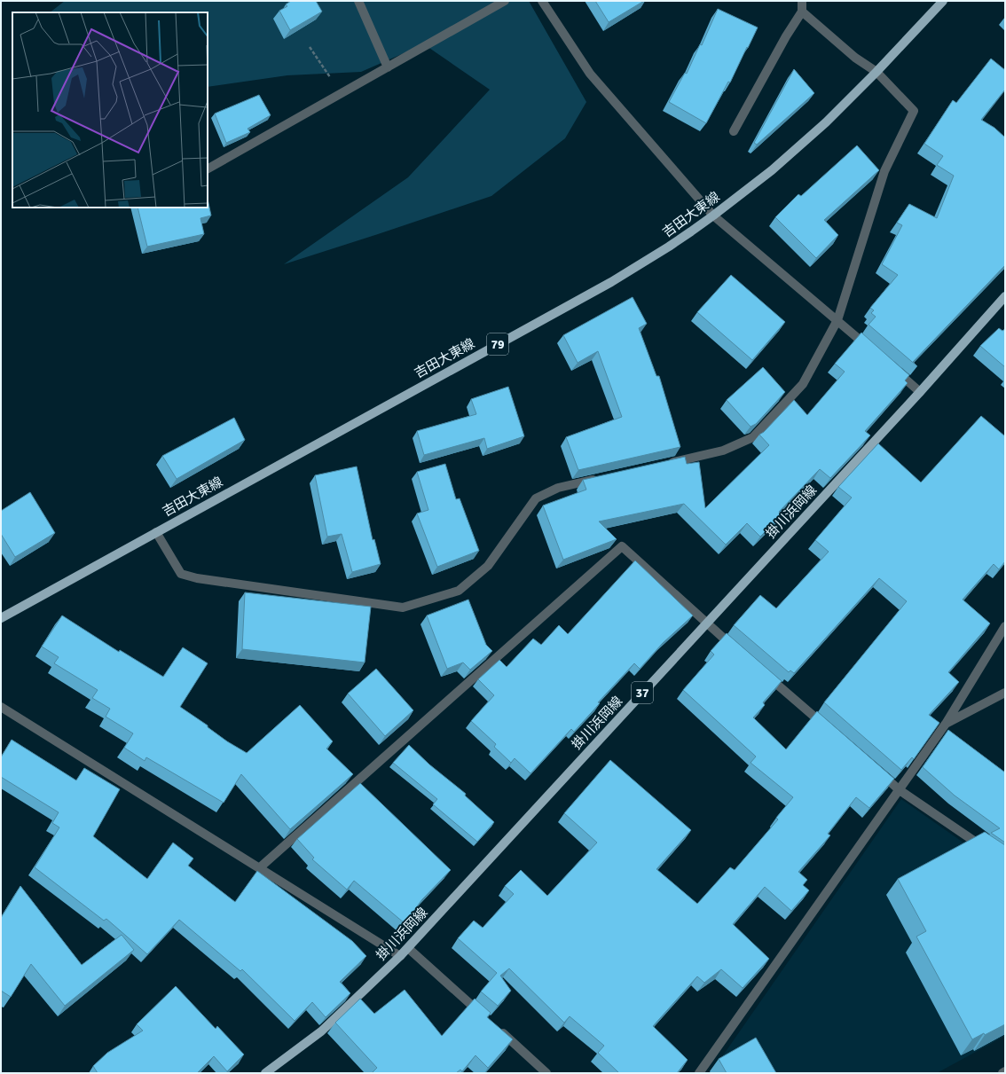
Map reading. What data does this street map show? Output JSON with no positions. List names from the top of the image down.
{
  "streets": {
    "main road": [
      "吉田大東線",
      "79",
      "掛川浜岡線",
      "37"
    ]
  }
}
